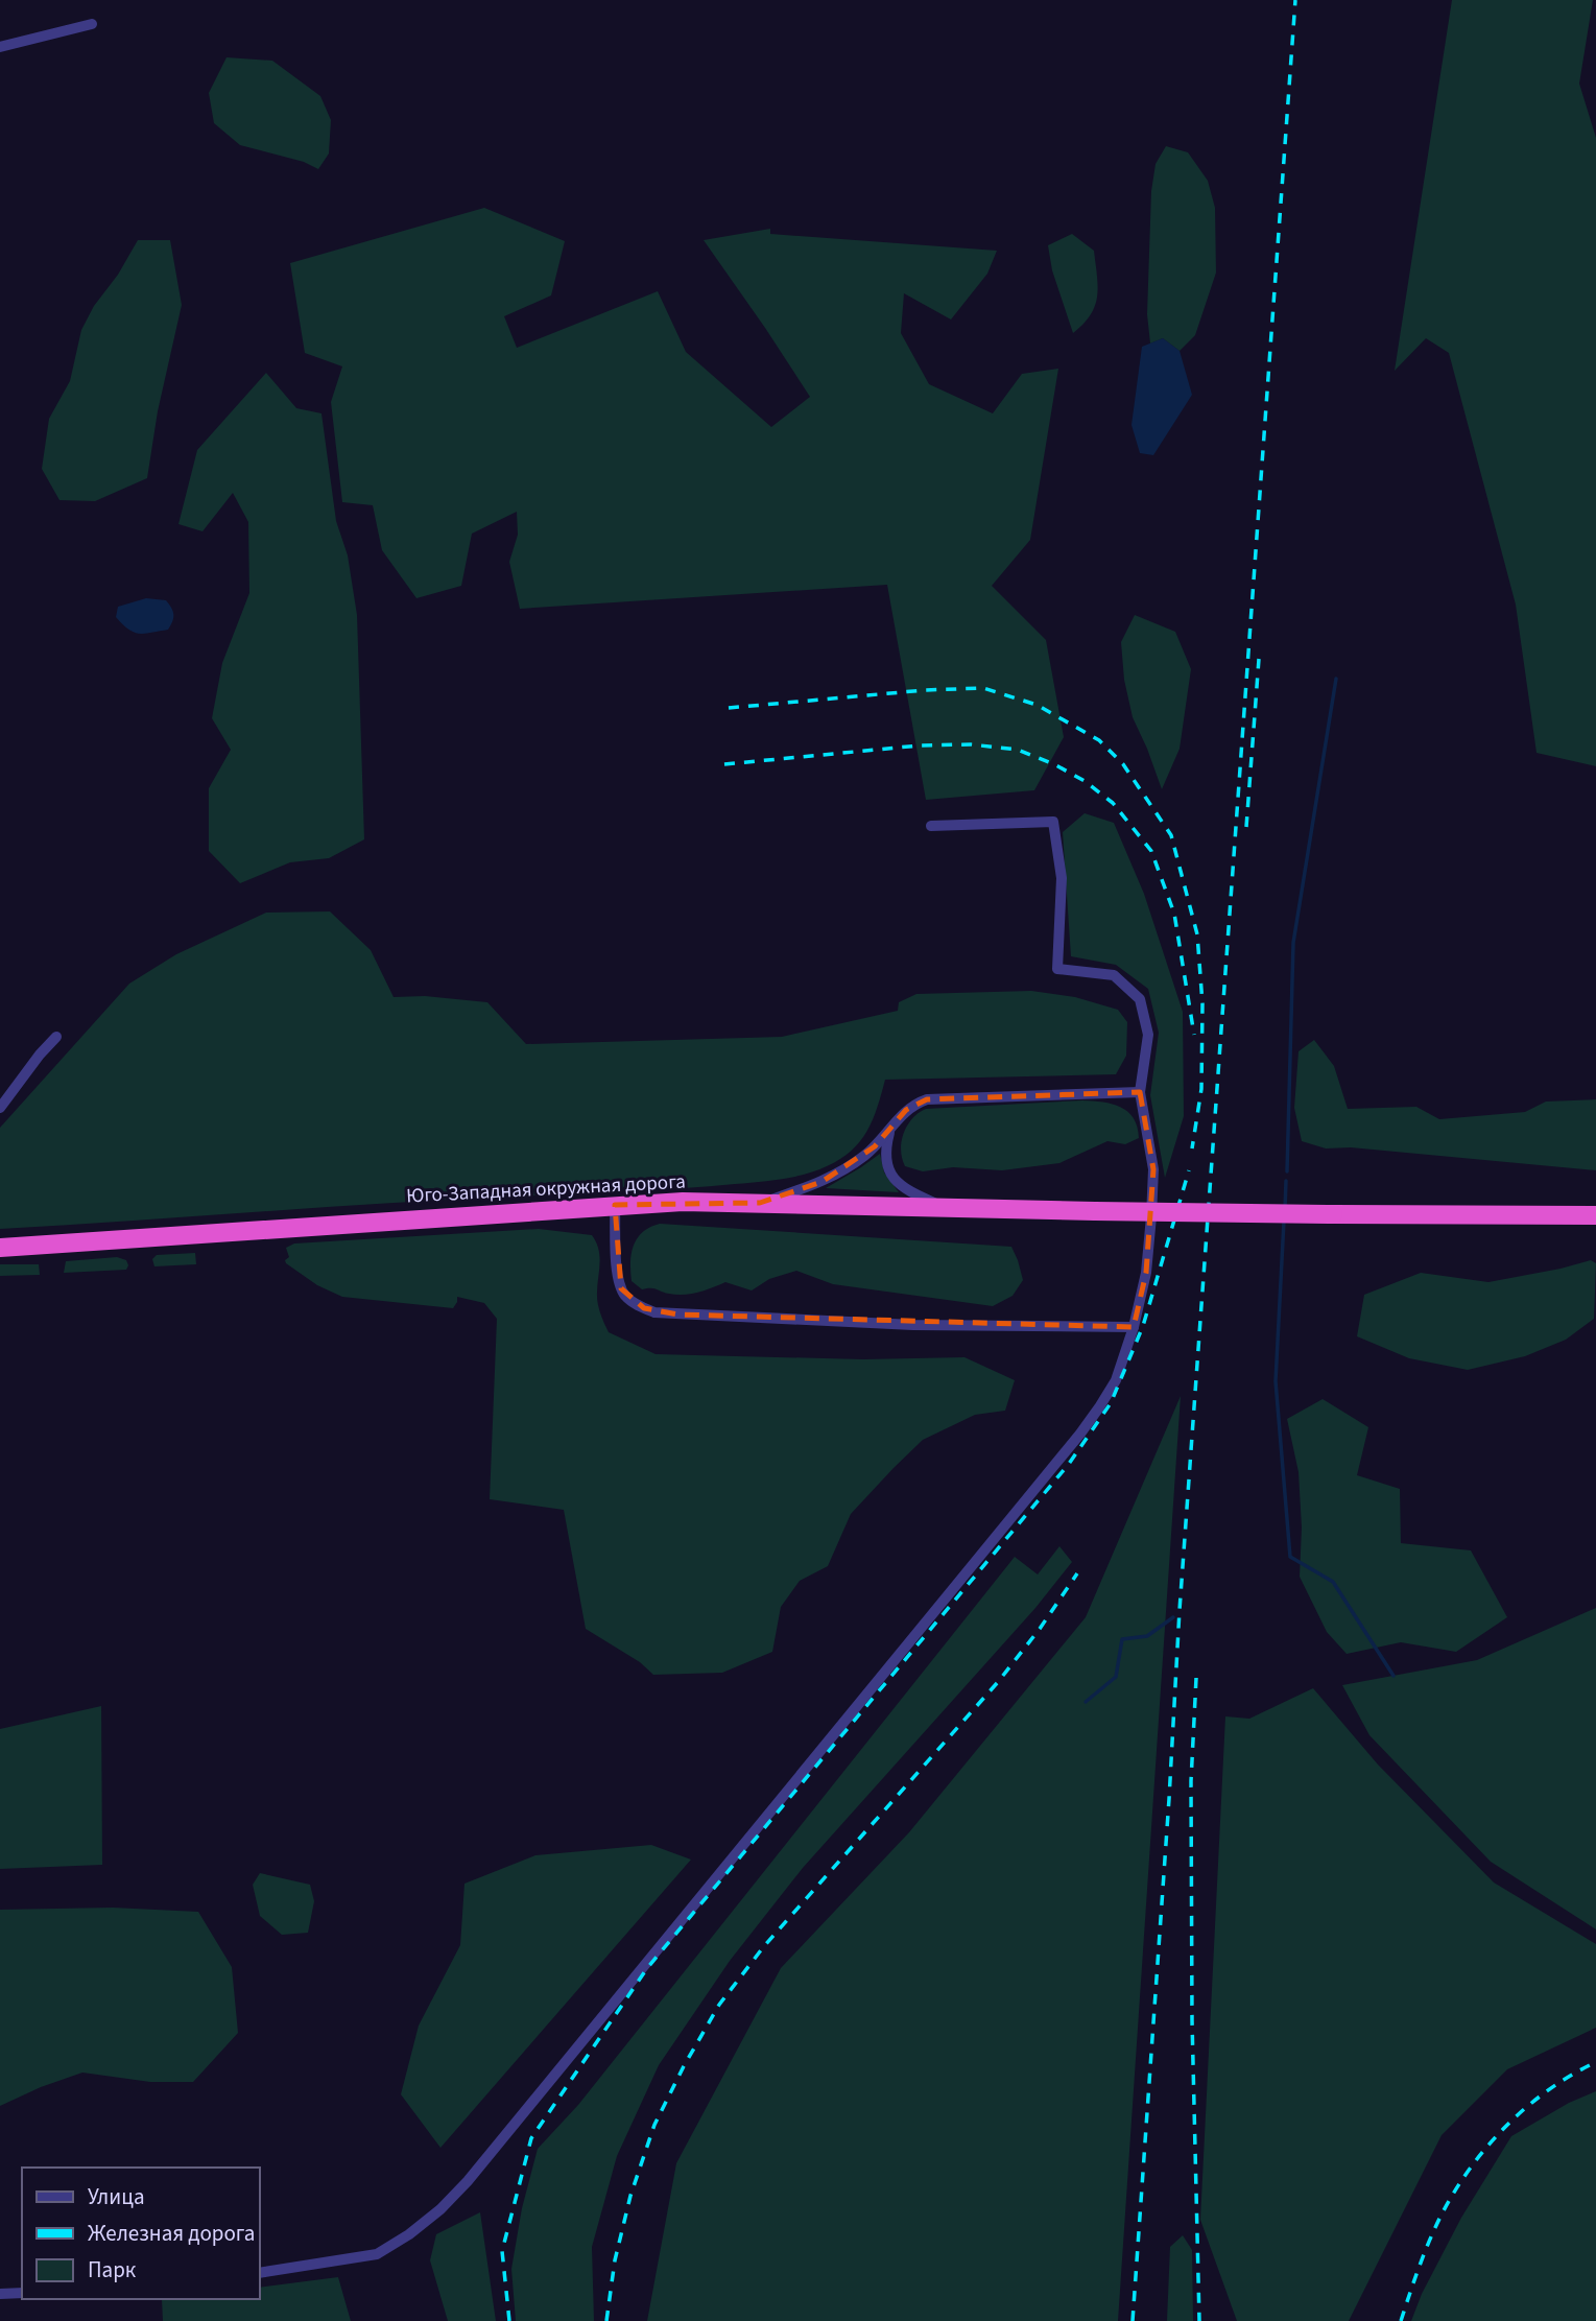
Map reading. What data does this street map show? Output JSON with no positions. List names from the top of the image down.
{
  "streets": {
    "highway": ["Юго-Западная окружная дорога"]
  },
  "legend": ["Улица", "Железная дорога", "Парк"]
}
